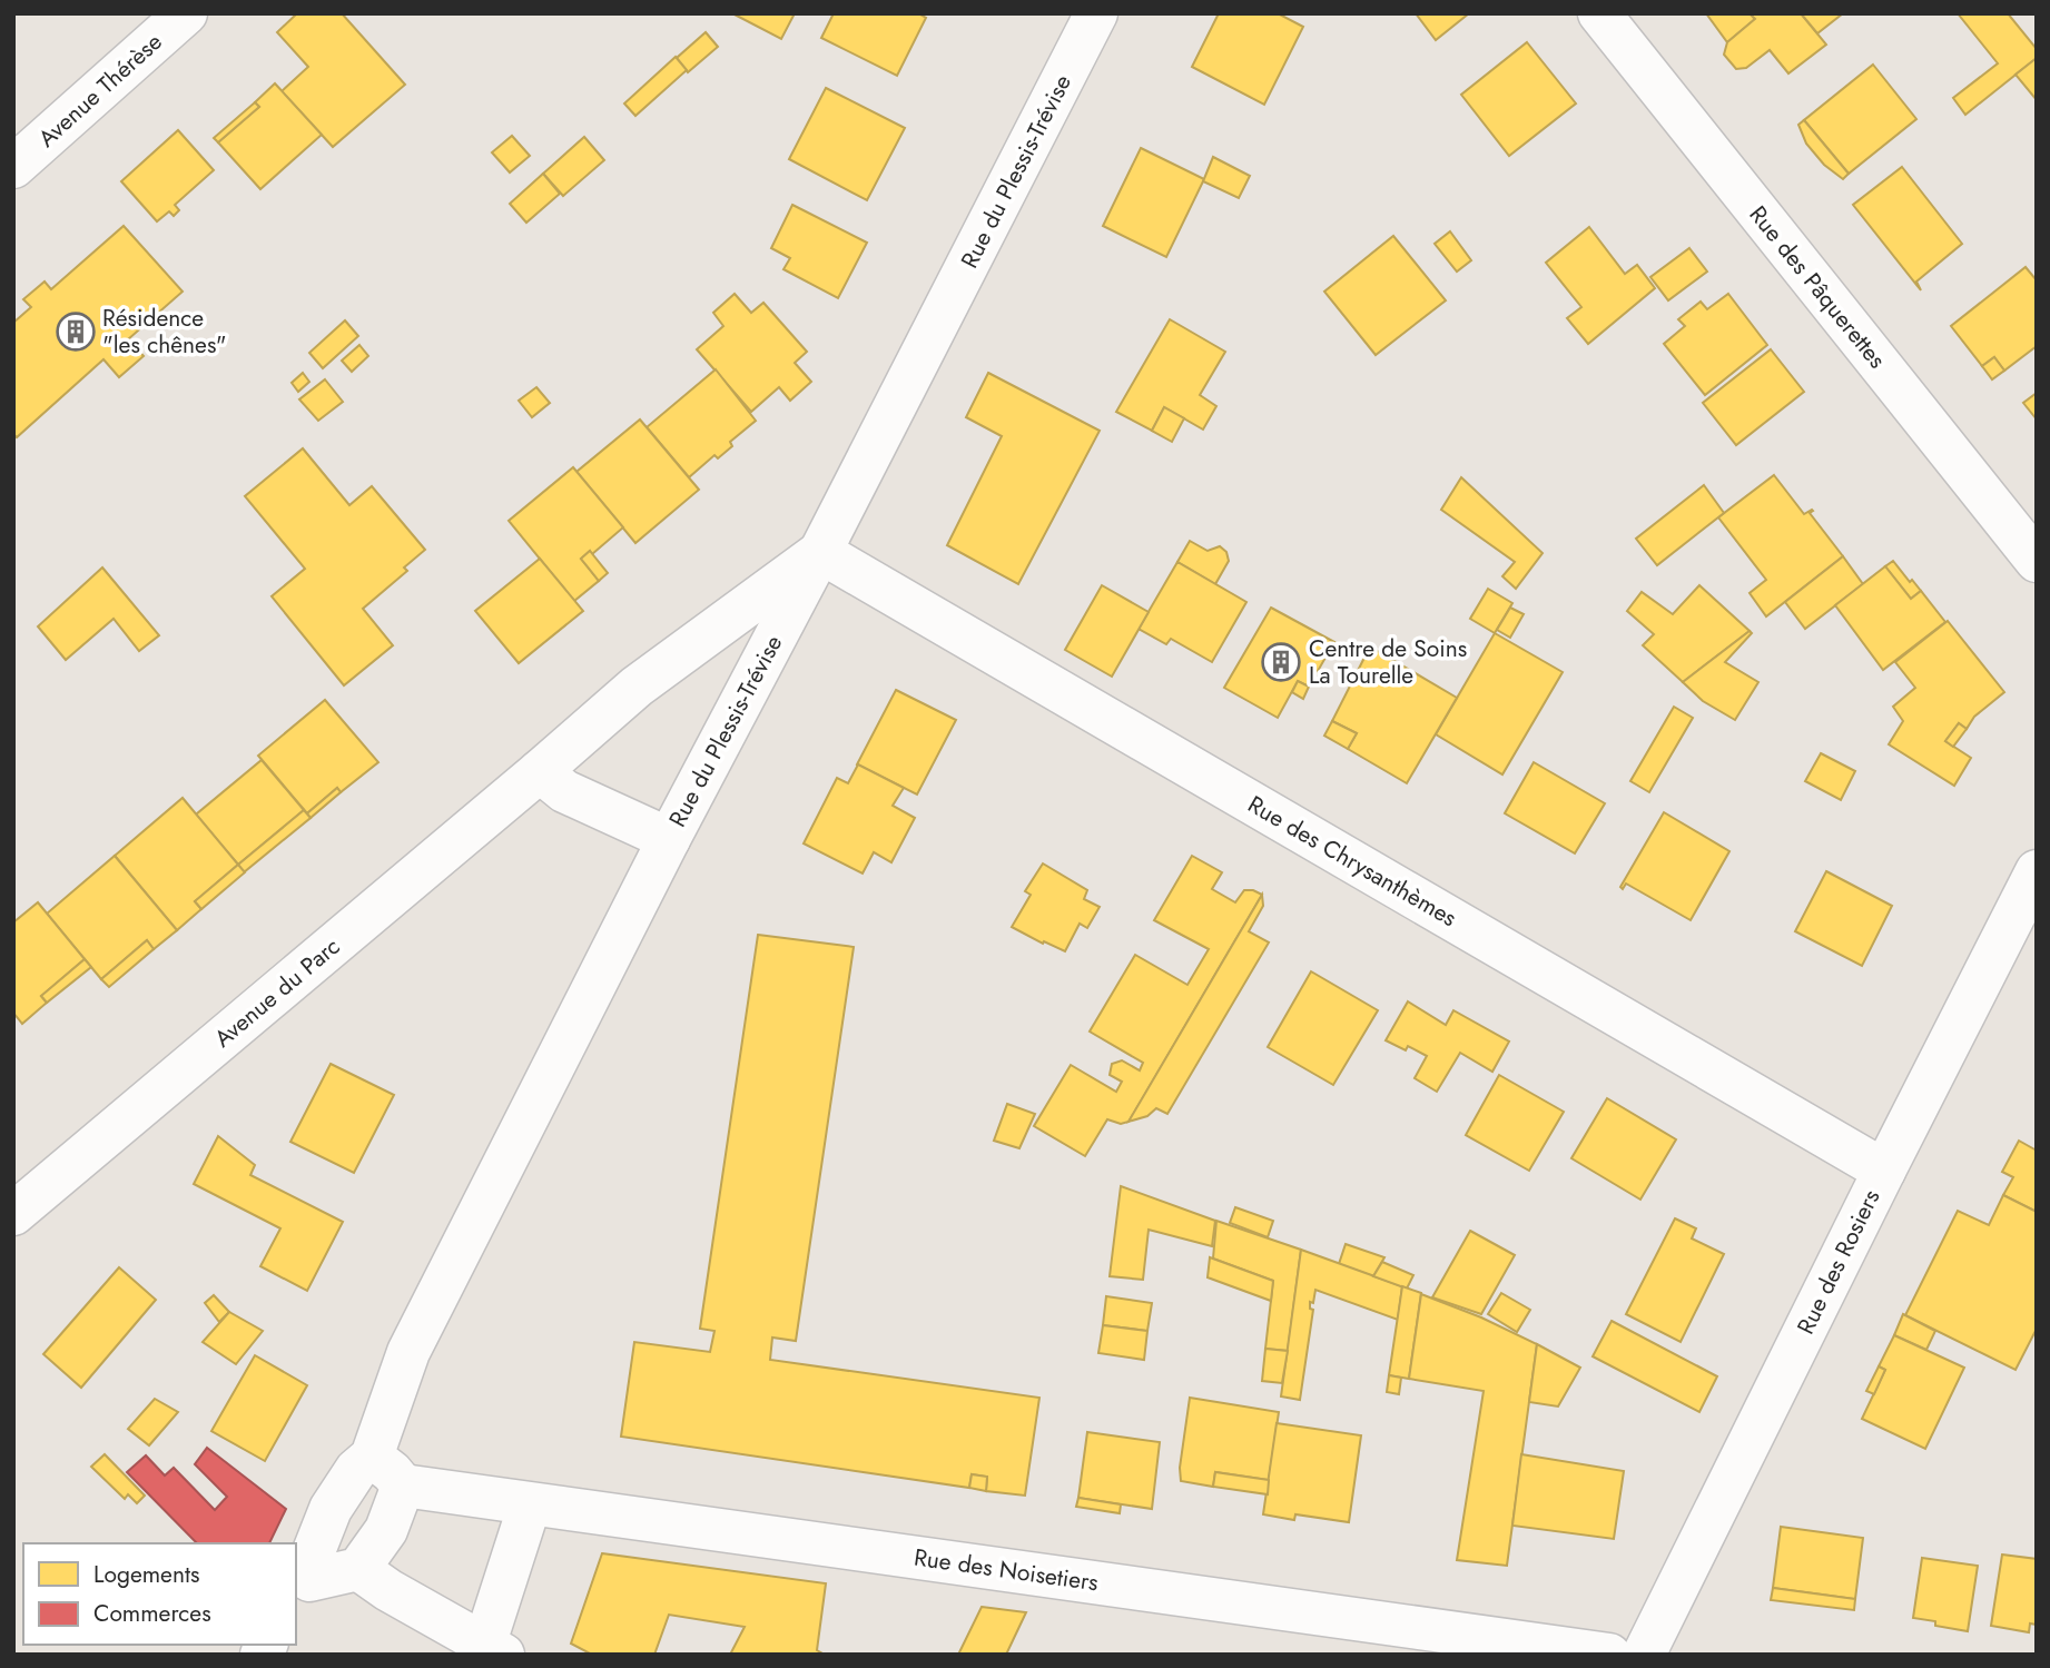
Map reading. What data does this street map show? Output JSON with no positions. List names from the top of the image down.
{
  "streets": {
    "street": [
      "Avenue Thérèse",
      "Rue du Plessis-Trévise",
      "Rue des Pâquerettes",
      "Rue des Chrysanthèmes",
      "Avenue du Parc",
      "Rue des Rosiers",
      "Rue des Noisetiers"
    ]
  },
  "crossings": [
    ["Rue du Plessis-Trévise", "Rue des Chrysanthèmes"],
    ["Rue du Plessis-Trévise", "Avenue du Parc"],
    ["Rue des Chrysanthèmes", "Avenue du Parc"],
    ["Rue des Chrysanthèmes", "Rue des Rosiers"]
  ],
  "places": {
    "building": ["Résidence \"les chênes\"", "Centre de Soins La Tourelle"]
  },
  "legend": ["Logements", "Commerces"]
}
